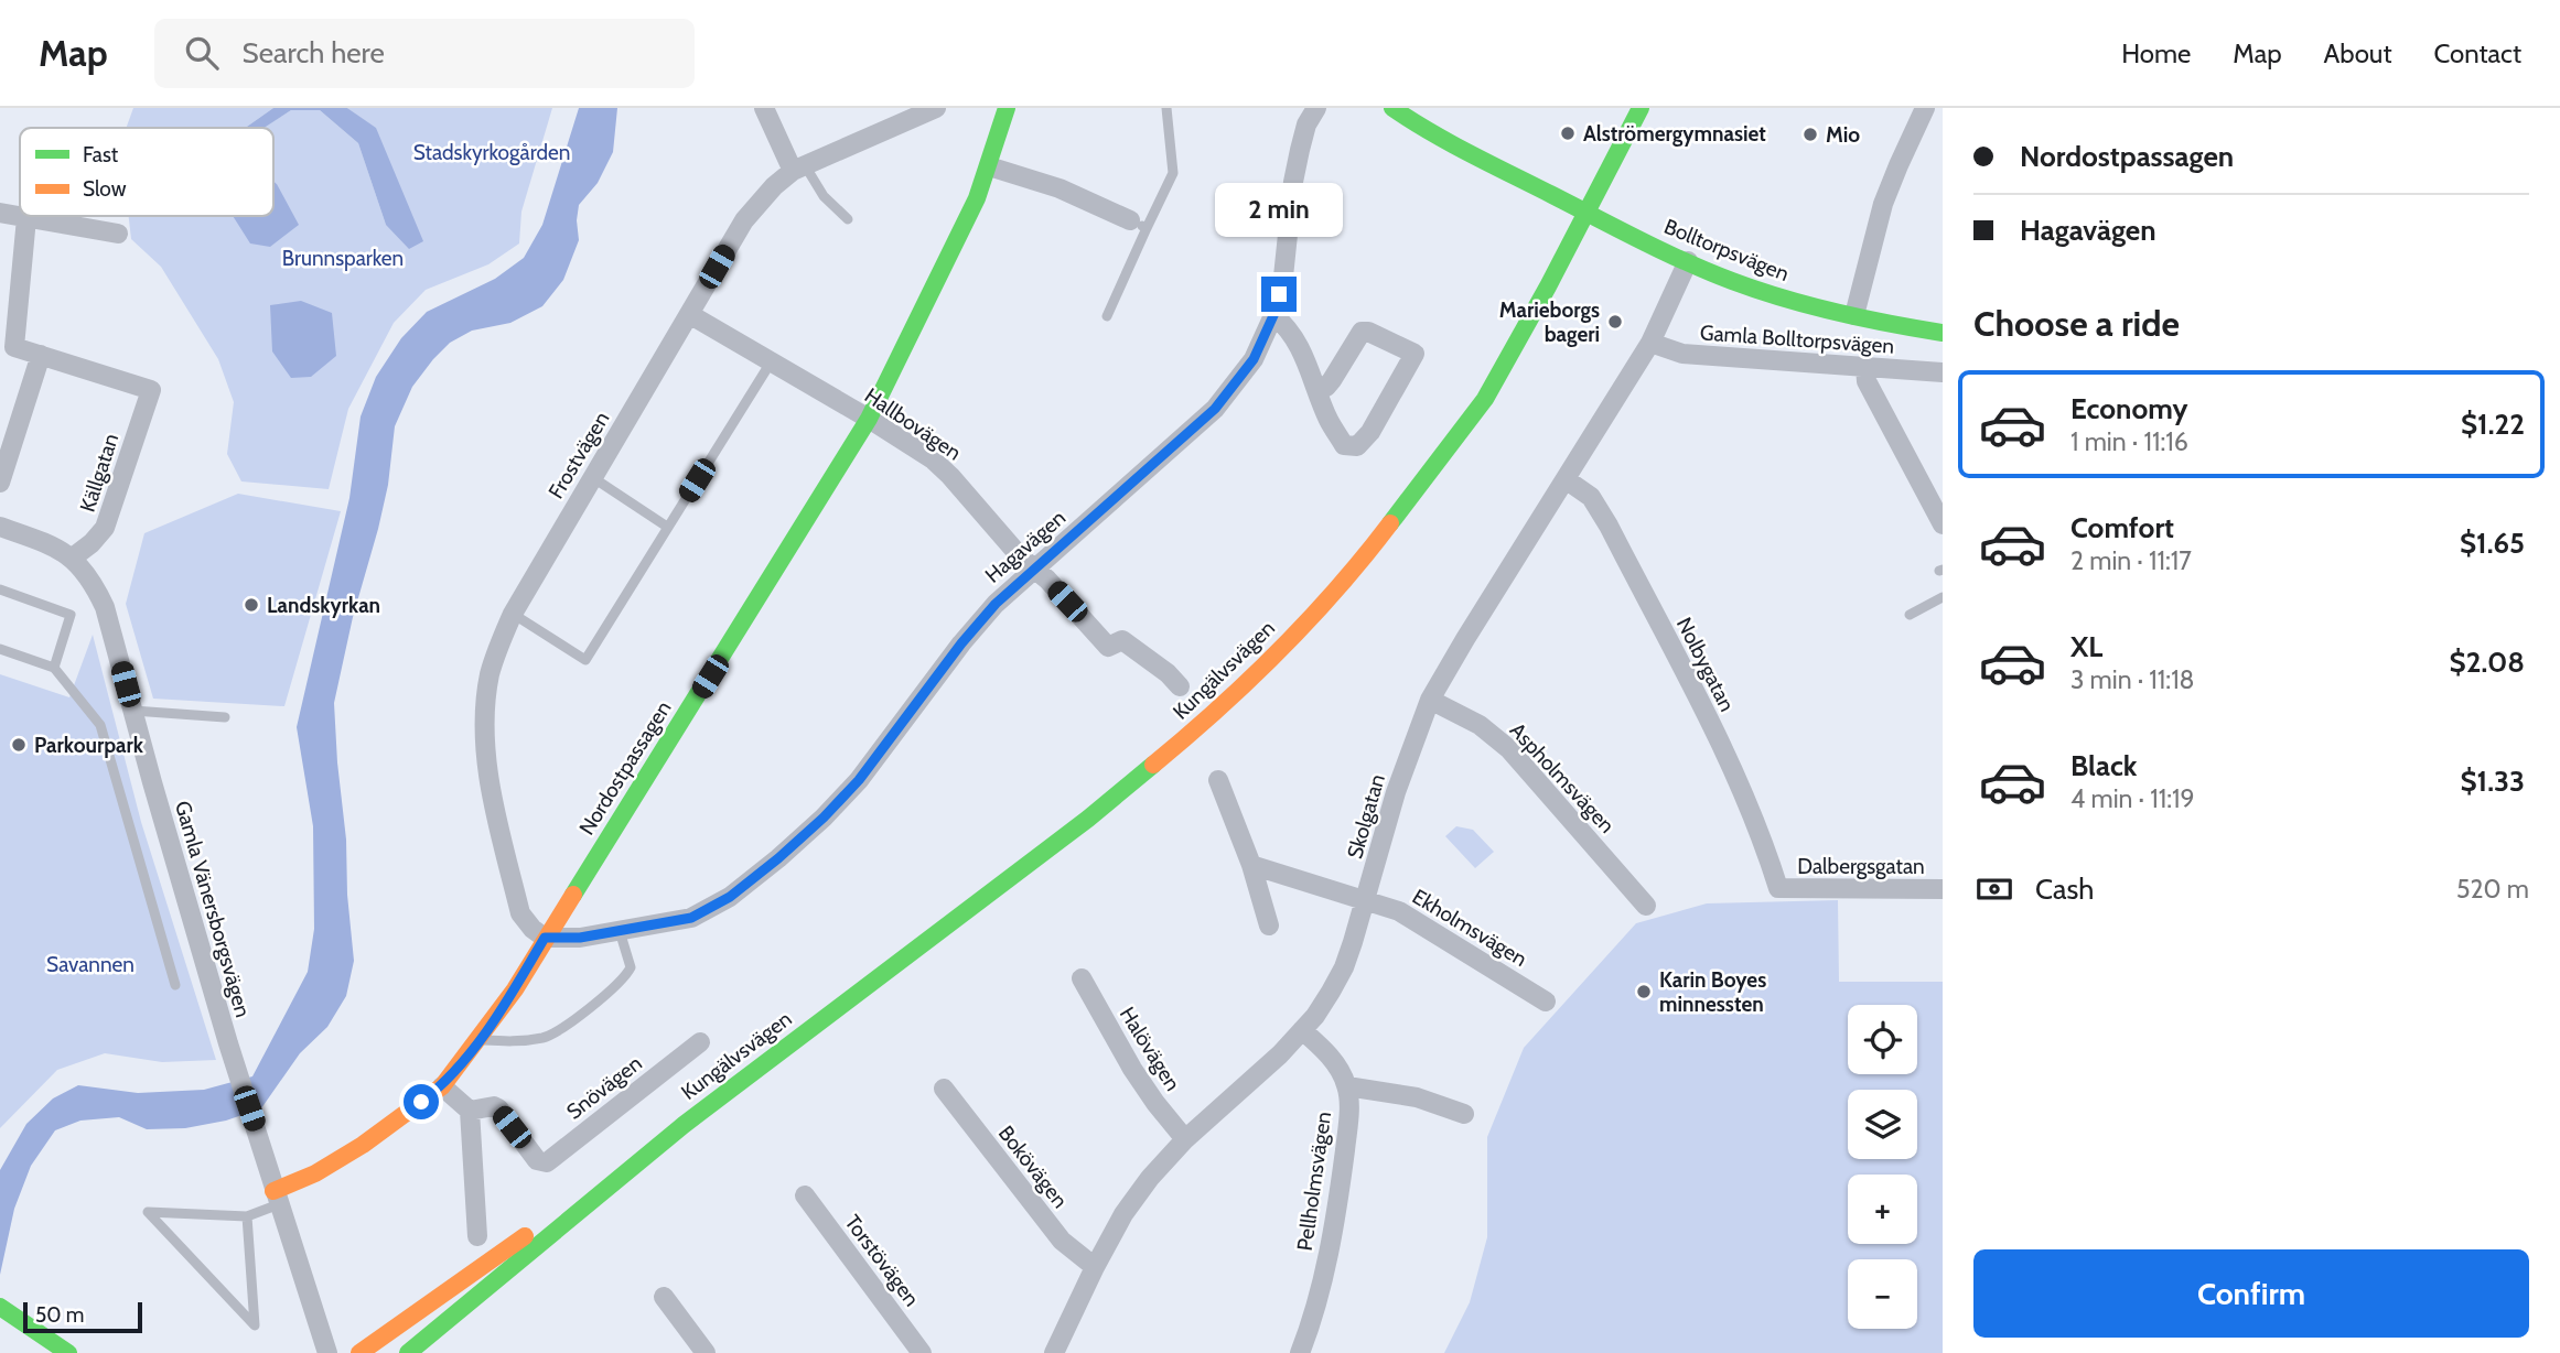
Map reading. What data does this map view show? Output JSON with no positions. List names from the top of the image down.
{
  "streets": {
    "main road": ["Bolltorpsvägen", "Kungälvsvägen", "Nordostpassagen"],
    "street": [
      "Gamla Bolltorpsvägen",
      "Hallbovägen",
      "Frostvägen",
      "Källgatan",
      "Hagavägen",
      "Nolbygatan",
      "Aspholmsvägen",
      "Skolgatan",
      "Dalbergsgatan",
      "Gamla Vänersborgsvägen",
      "Ekholmsvägen",
      "Halövägen",
      "Snövägen",
      "Bokövägen",
      "Pellholmsvägen",
      "Torstövägen"
    ]
  },
  "crossings": [
    ["Bolltorpsvägen", "Kungälvsvägen"],
    ["Bolltorpsvägen", "Skolgatan"],
    ["Gamla Bolltorpsvägen", "Skolgatan"],
    ["Hallbovägen", "Frostvägen"],
    ["Hallbovägen", "Hagavägen"],
    ["Hallbovägen", "Nordostpassagen"],
    ["Frostvägen", "Hagavägen"],
    ["Frostvägen", "Nordostpassagen"],
    ["Källgatan", "Gamla Vänersborgsvägen"],
    ["Hagavägen", "Nordostpassagen"],
    ["Nolbygatan", "Skolgatan"],
    ["Nolbygatan", "Dalbergsgatan"],
    ["Nordostpassagen", "Gamla Vänersborgsvägen"],
    ["Aspholmsvägen", "Skolgatan"],
    ["Skolgatan", "Ekholmsvägen"],
    ["Skolgatan", "Halövägen"],
    ["Skolgatan", "Bokövägen"],
    ["Skolgatan", "Pellholmsvägen"]
  ],
  "parks": ["Stadskyrkogården", "Brunnsparken", "Savannen"],
  "places": [
    "Alströmergymnasiet",
    "Mio",
    "Marieborgs bageri",
    "Landskyrkan",
    "Parkourpark",
    "Karin Boyes minnessten"
  ],
  "legend": ["Fast", "Slow"],
  "scale_bar": "50 m",
  "page": {
    "header": "Map",
    "search": "Search here",
    "nav": [
      "Home",
      "Map",
      "About",
      "Contact"
    ],
    "banner": ["Nordostpassagen", "Hagavägen"],
    "bubble": "2 min",
    "heading": "Choose a ride",
    "list": [
      {
        "name": "Economy",
        "note": "1 min · 11:16",
        "value": "$1.22"
      },
      {
        "name": "Comfort",
        "note": "2 min · 11:17",
        "value": "$1.65"
      },
      {
        "name": "XL",
        "note": "3 min · 11:18",
        "value": "$2.08"
      },
      {
        "name": "Black",
        "note": "4 min · 11:19",
        "value": "$1.33"
      }
    ],
    "pay": ["Cash", "520 m"],
    "map_buttons": ["+", "−"],
    "buttons": "Confirm",
    "scale": "50 m"
  }
}
